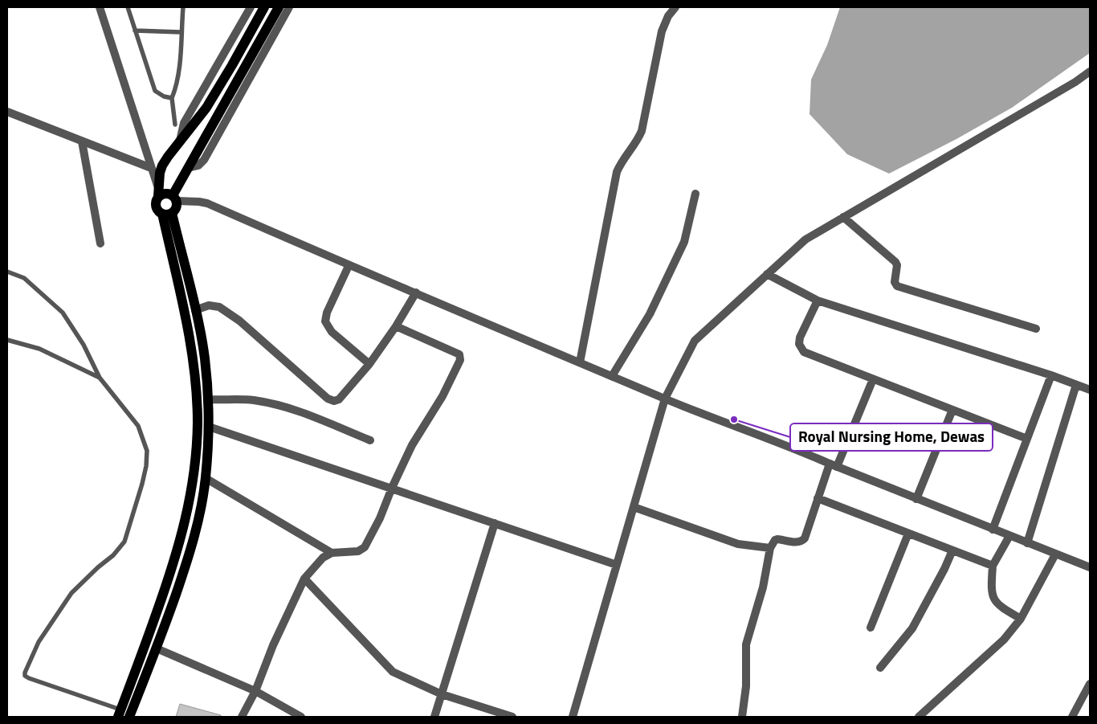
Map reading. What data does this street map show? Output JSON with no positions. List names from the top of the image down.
{
  "places": ["Royal Nursing Home, Dewas"]
}
